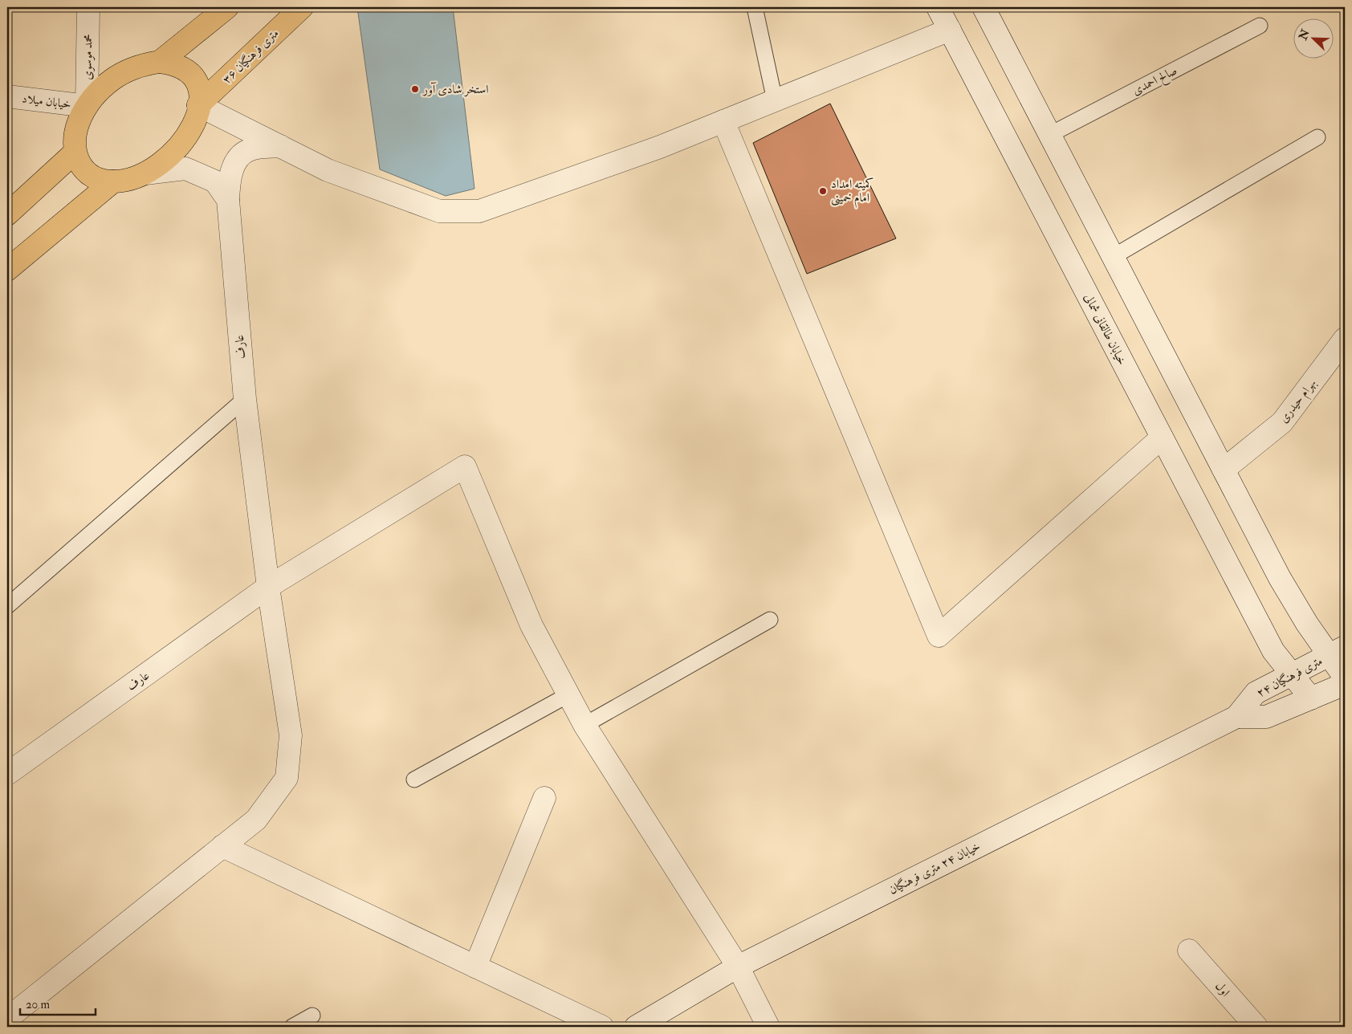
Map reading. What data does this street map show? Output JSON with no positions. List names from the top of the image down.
{
  "streets": {
    "main road": ["۳۶ متری فرهنگیان"],
    "street": [
      "محمد موسوی",
      "خیابان میلاد",
      "خیابان طالقانی شمالی",
      "عارف",
      "بهرام حیدری",
      "۲۴ متری فرهنگیان",
      "خیابان ۲۴ متری فرهنگیان",
      "اول"
    ],
    "lane": ["صالح احمدی"]
  },
  "crossings": [
    ["۳۶ متری فرهنگیان", "محمد موسوی"],
    ["۳۶ متری فرهنگیان", "خیابان میلاد"],
    ["۳۶ متری فرهنگیان", "عارف"],
    ["محمد موسوی", "خیابان میلاد"],
    ["محمد موسوی", "عارف"],
    ["خیابان میلاد", "عارف"],
    ["خیابان طالقانی شمالی", "۲۴ متری فرهنگیان"],
    ["۲۴ متری فرهنگیان", "خیابان ۲۴ متری فرهنگیان"]
  ],
  "places": ["استخر شادی آور", "کمیته امداد امام خمینی"],
  "scale_bar": "20 m",
  "north": "top left"
}
